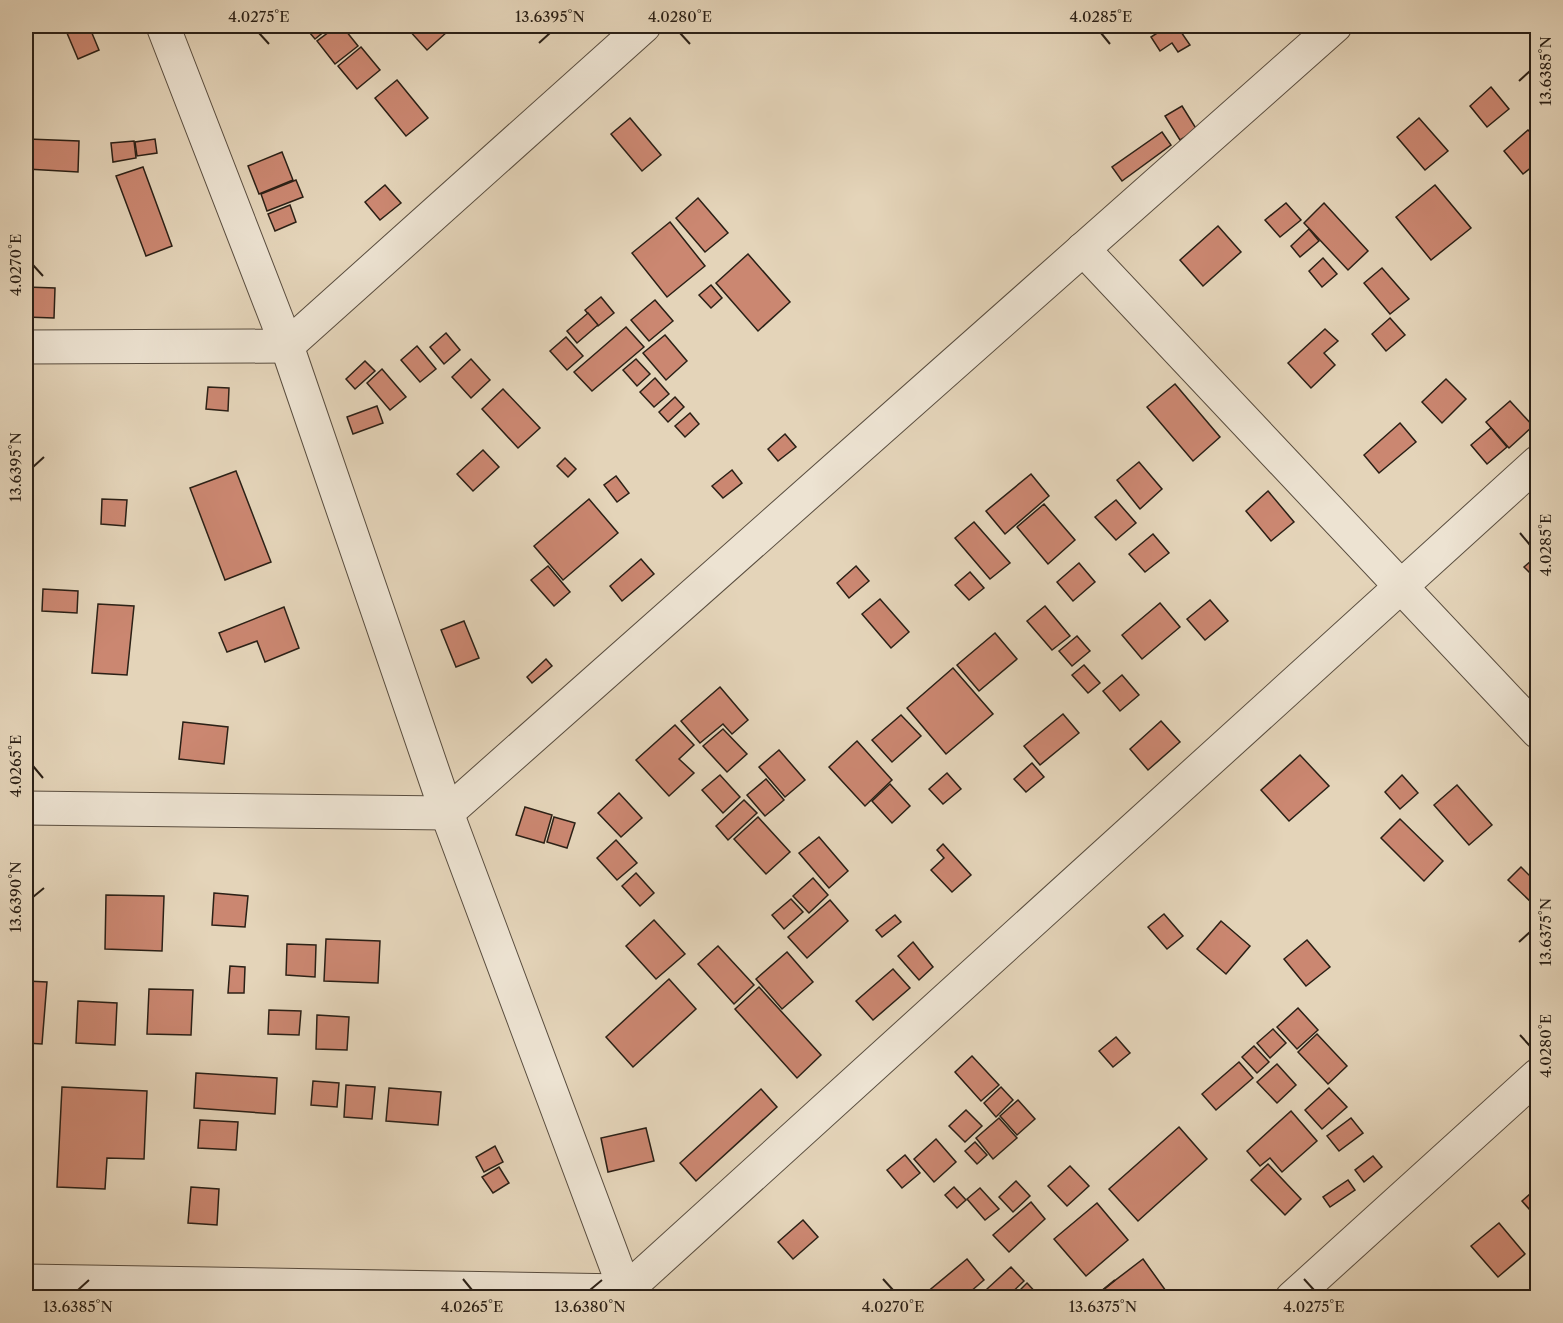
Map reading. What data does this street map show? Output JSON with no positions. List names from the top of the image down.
{
  "coordinates": [
    "4.0275°E",
    "13.6395°N",
    "4.0280°E",
    "4.0285°E",
    "13.6385°N",
    "4.0270°E",
    "4.0265°E",
    "13.6390°N",
    "13.6375°N",
    "13.6380°N"
  ]
}
